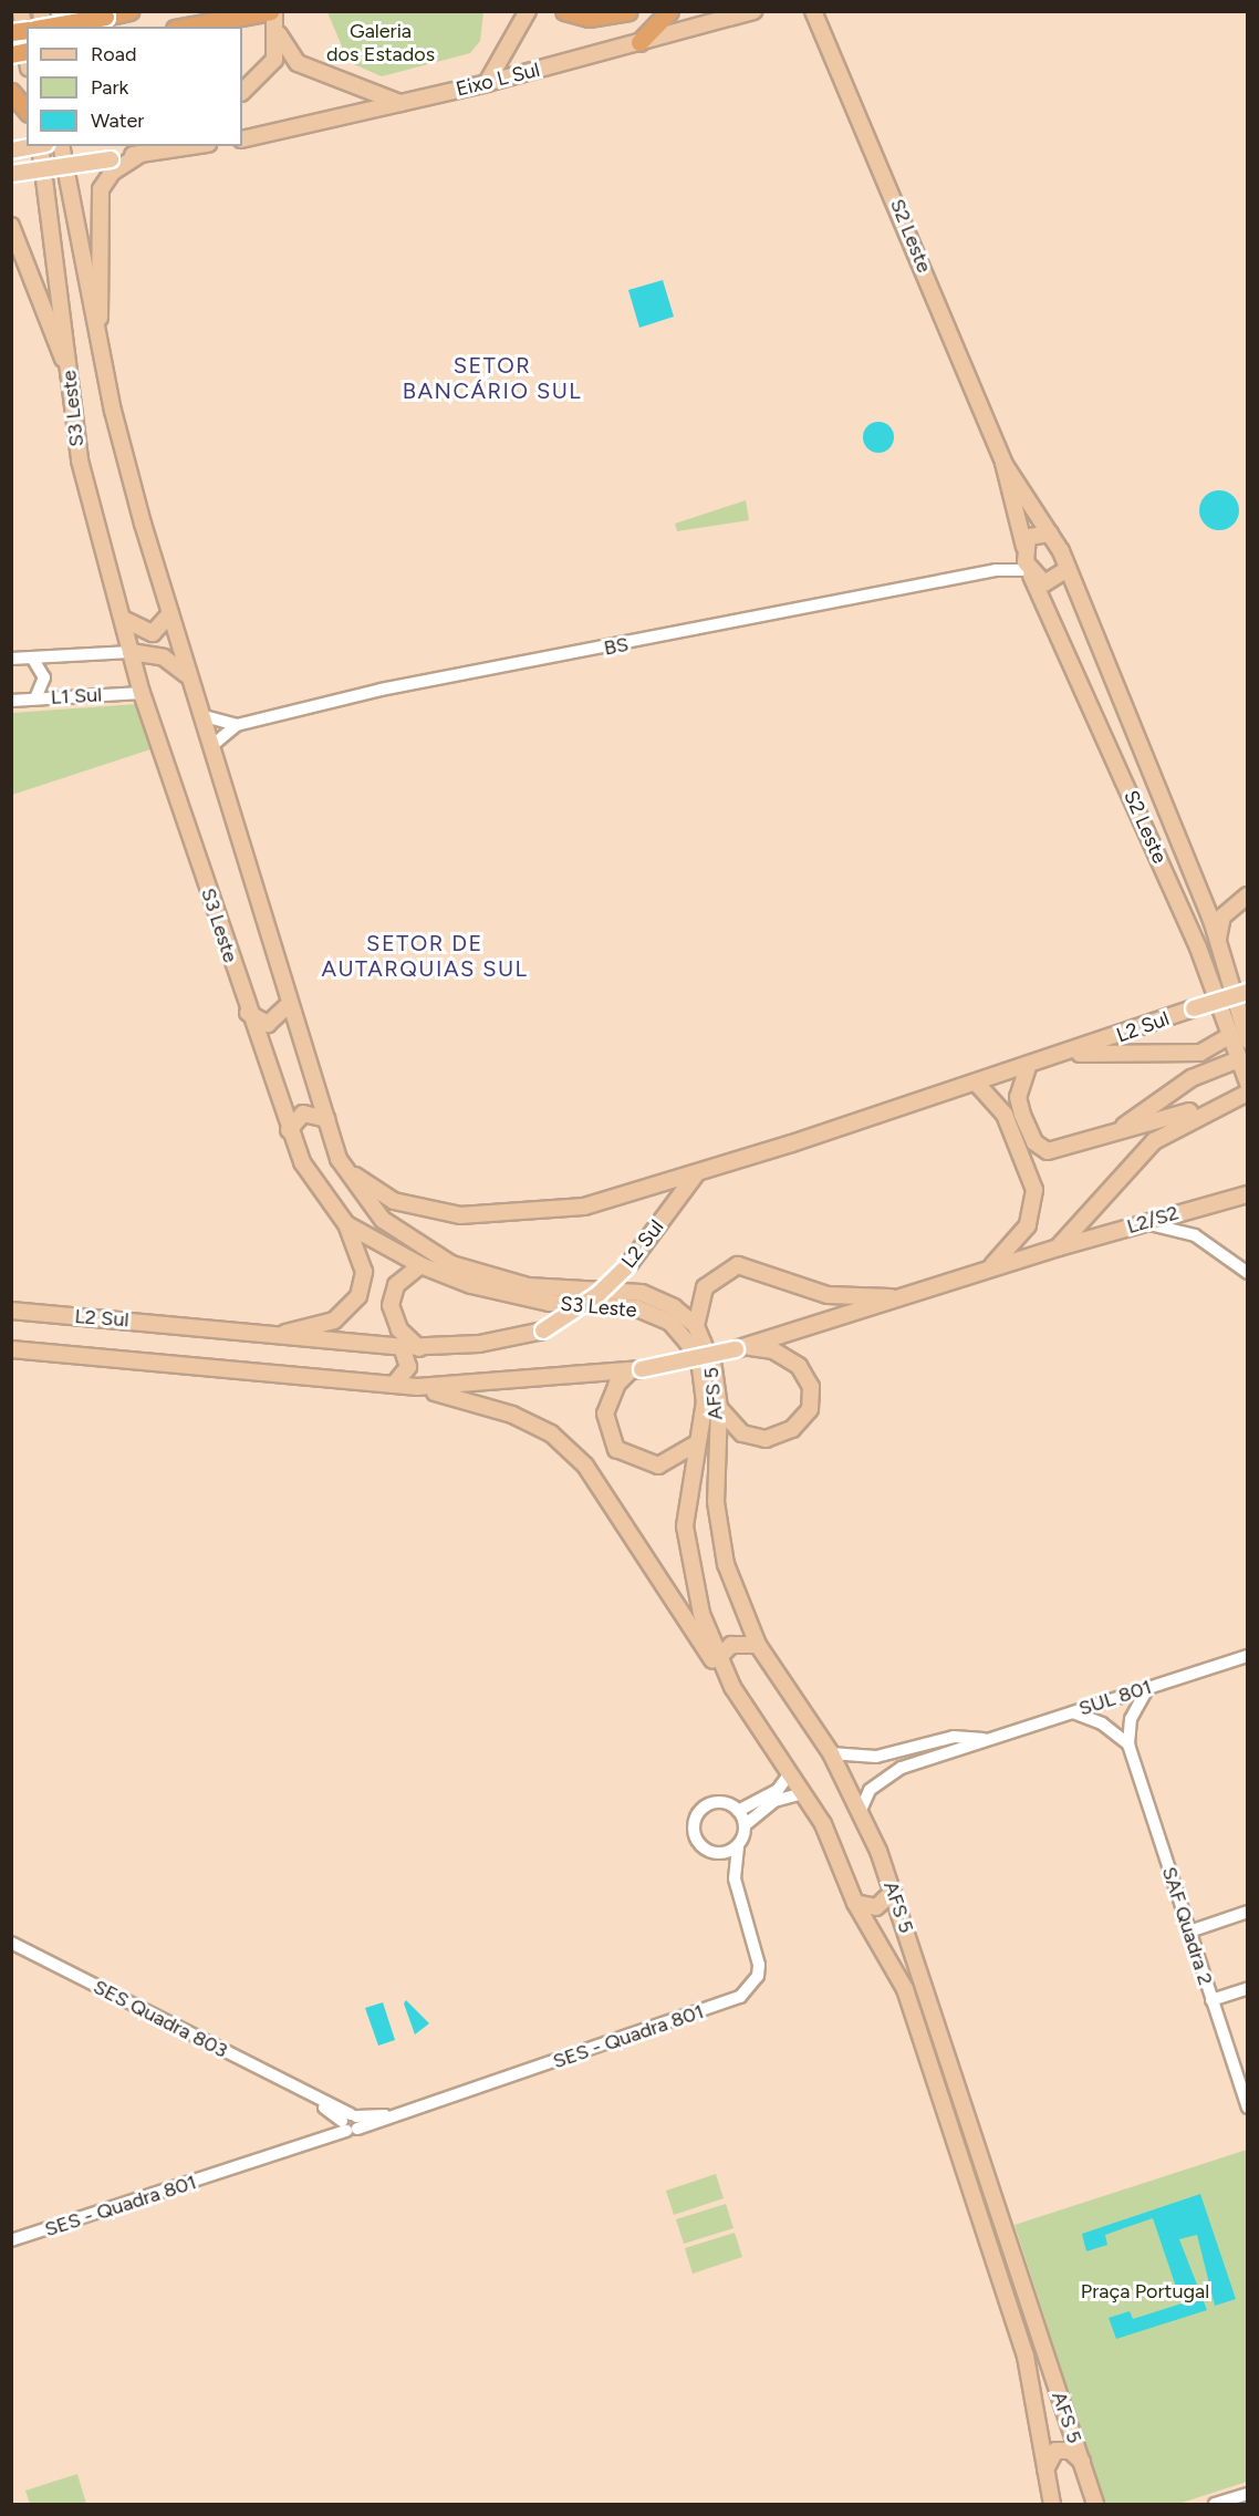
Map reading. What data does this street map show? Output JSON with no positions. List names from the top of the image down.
{
  "streets": {
    "main road": [
      "Eixo L Sul",
      "S2 Leste",
      "S3 Leste",
      "L2 Sul",
      "L2/S2",
      "AFS 5"
    ],
    "street": [
      "BS",
      "L1 Sul",
      "SUL 801",
      "SAF Quadra 2",
      "SES Quadra 803",
      "SES - Quadra 801"
    ]
  },
  "crossings": [
    ["S2 Leste", "BS"],
    ["S3 Leste", "BS"],
    ["S3 Leste", "L1 Sul"],
    ["S3 Leste", "AFS 5"],
    ["L2 Sul", "L2/S2"],
    ["AFS 5", "SUL 801"],
    ["SUL 801", "SAF Quadra 2"],
    ["SES Quadra 803", "SES - Quadra 801"]
  ],
  "districts": ["SETOR BANCÁRIO SUL", "SETOR DE AUTARQUIAS SUL"],
  "parks": ["Galeria dos Estados", "Praça Portugal"],
  "legend": ["Road", "Park", "Water"]
}
